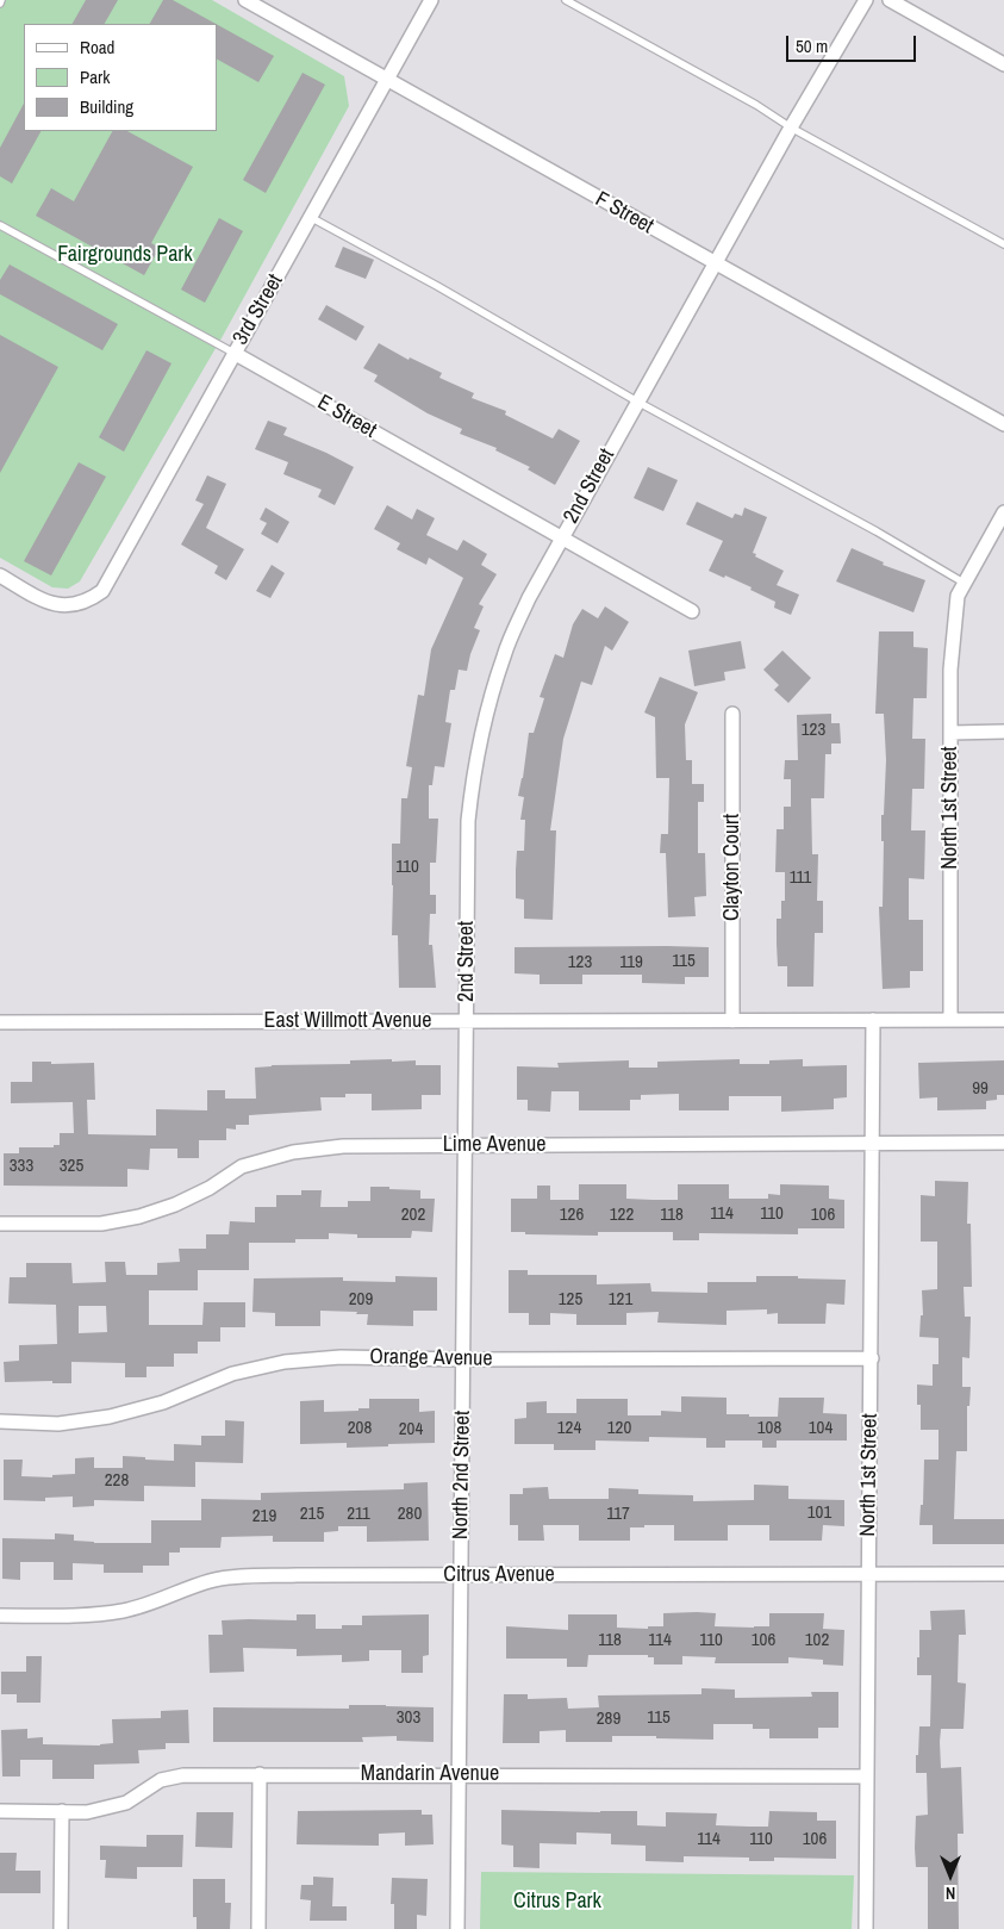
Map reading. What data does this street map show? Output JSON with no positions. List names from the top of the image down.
{
  "streets": {
    "street": [
      "F Street",
      "3rd Street",
      "E Street",
      "2nd Street",
      "North 1st Street",
      "Clayton Court",
      "East Willmott Avenue",
      "Lime Avenue",
      "Orange Avenue",
      "North 2nd Street",
      "Citrus Avenue",
      "Mandarin Avenue"
    ]
  },
  "crossings": [
    ["F Street", "3rd Street"],
    ["F Street", "2nd Street"],
    ["3rd Street", "E Street"],
    ["E Street", "2nd Street"],
    ["2nd Street", "East Willmott Avenue"],
    ["2nd Street", "North 2nd Street"],
    ["North 1st Street", "East Willmott Avenue"],
    ["North 1st Street", "Lime Avenue"],
    ["North 1st Street", "Orange Avenue"],
    ["North 1st Street", "Citrus Avenue"],
    ["North 1st Street", "Mandarin Avenue"],
    ["Clayton Court", "East Willmott Avenue"],
    ["East Willmott Avenue", "North 2nd Street"],
    ["Lime Avenue", "North 2nd Street"],
    ["Orange Avenue", "North 2nd Street"],
    ["North 2nd Street", "Citrus Avenue"],
    ["North 2nd Street", "Mandarin Avenue"]
  ],
  "parks": ["Fairgrounds Park", "Citrus Park"],
  "house_numbers": [
    "123",
    "110",
    "111",
    "115",
    "123",
    "119",
    "99",
    "333",
    "325",
    "114",
    "110",
    "202",
    "126",
    "122",
    "118",
    "106",
    "209",
    "125",
    "121",
    "208",
    "124",
    "120",
    "108",
    "104",
    "204",
    "228",
    "101",
    "215",
    "211",
    "280",
    "117",
    "219",
    "118",
    "114",
    "110",
    "106",
    "102",
    "303",
    "115",
    "289",
    "114",
    "110",
    "106"
  ],
  "legend": ["Road", "Park", "Building"],
  "scale_bar": "50 m",
  "north": "bottom"
}
